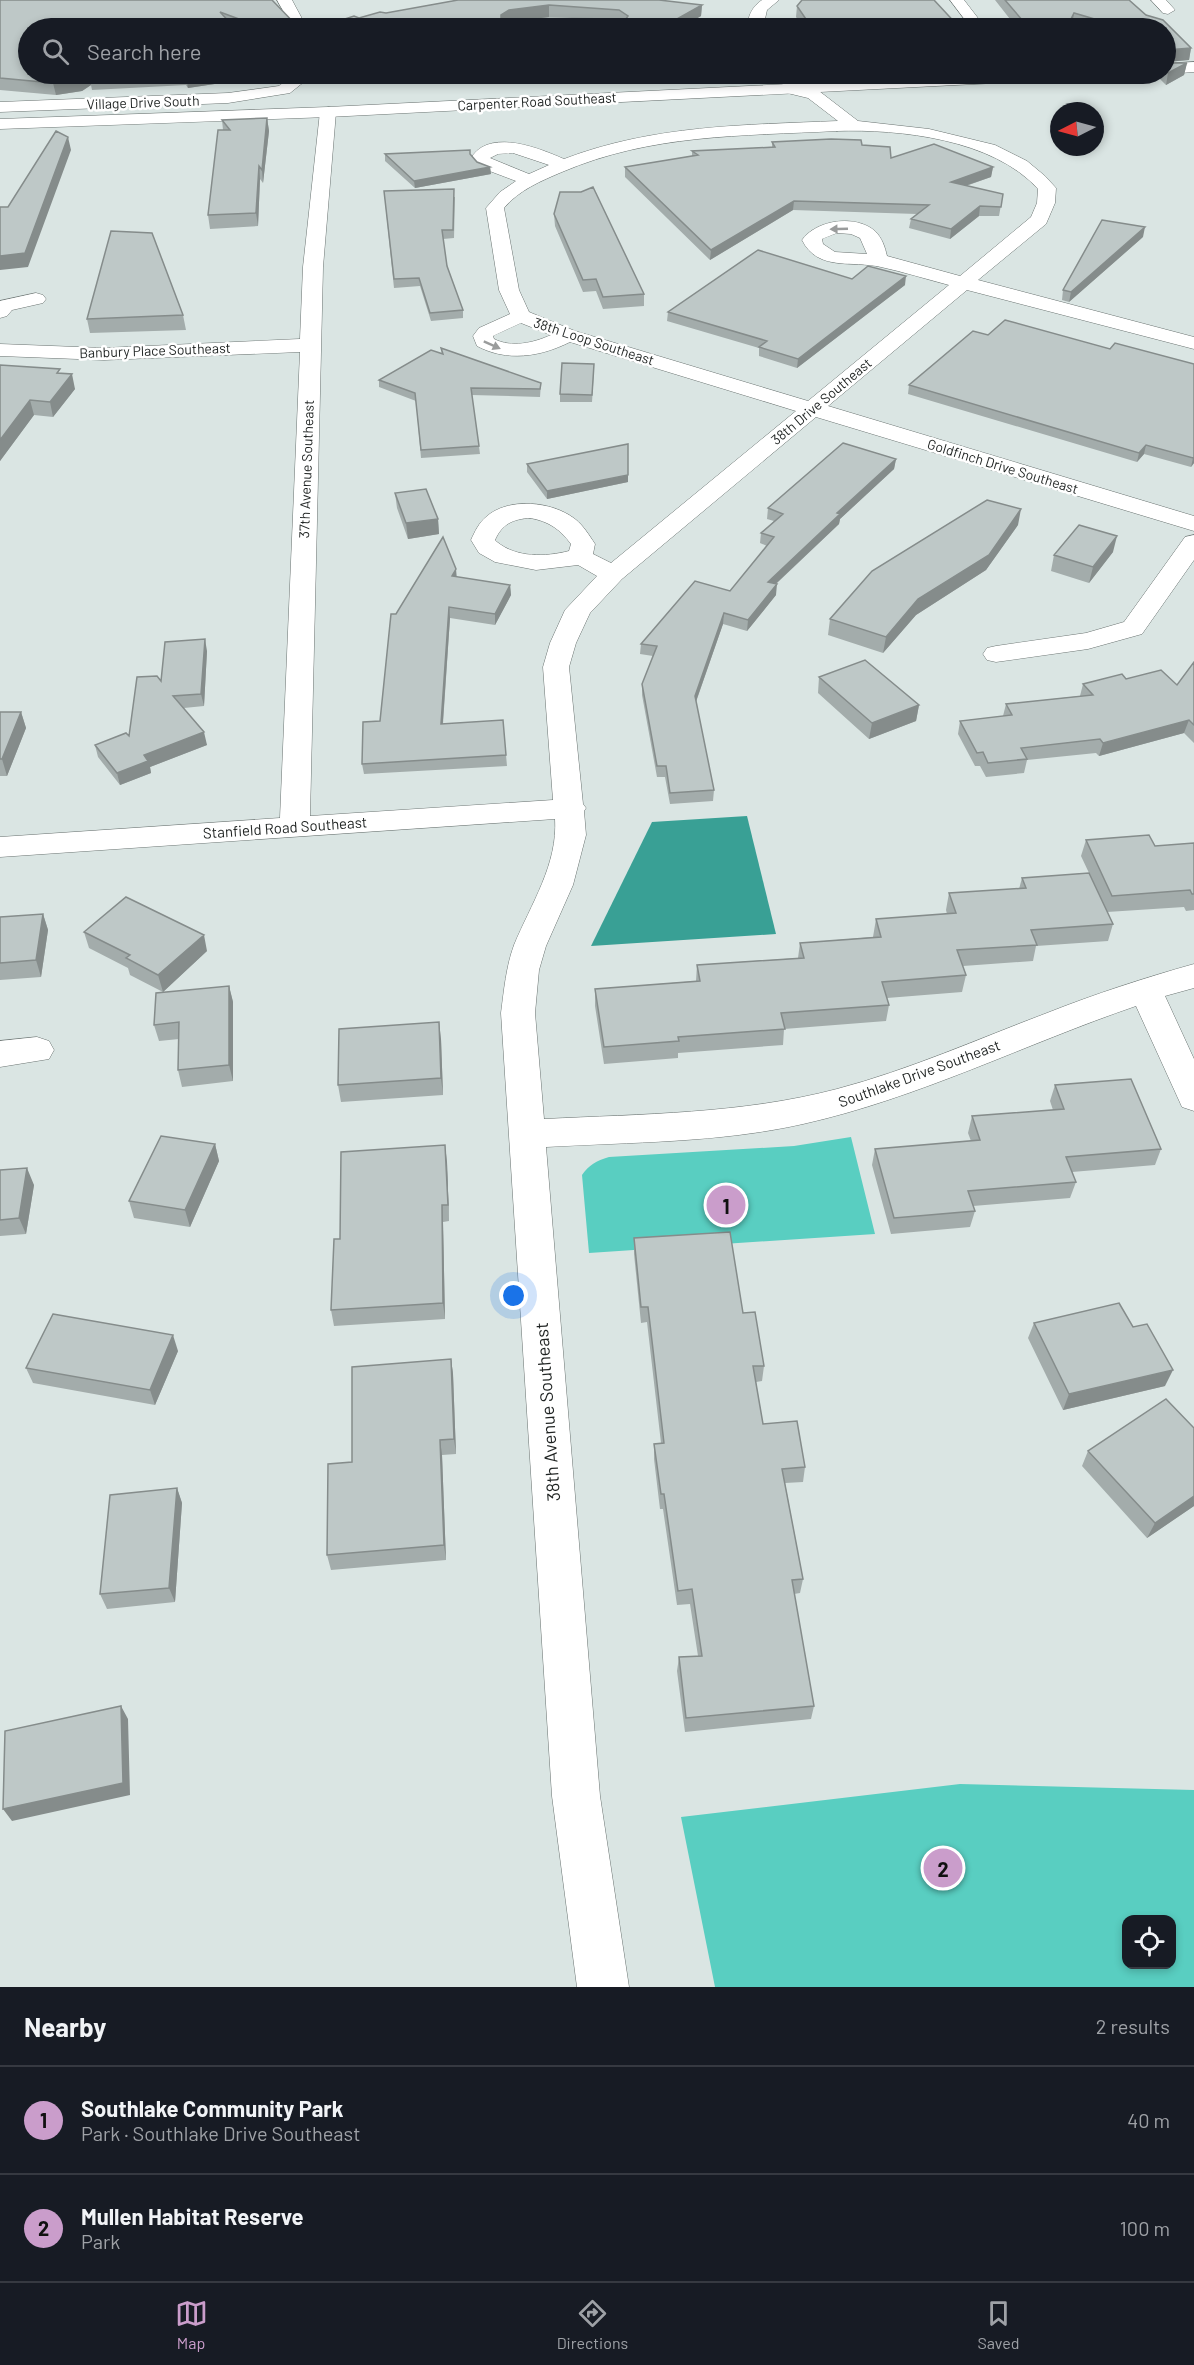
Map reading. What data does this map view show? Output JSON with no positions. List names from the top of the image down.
{
  "streets": {
    "street": [
      "Carpenter Road Southeast",
      "Village Drive South",
      "38th Loop Southeast",
      "Banbury Place Southeast",
      "38th Drive Southeast",
      "Goldfinch Drive Southeast",
      "37th Avenue Southeast",
      "Stanfield Road Southeast",
      "Southlake Drive Southeast",
      "38th Avenue Southeast"
    ]
  },
  "crossings": [
    ["Carpenter Road Southeast", "37th Avenue Southeast"],
    ["38th Loop Southeast", "38th Drive Southeast"],
    ["38th Loop Southeast", "Goldfinch Drive Southeast"],
    ["Banbury Place Southeast", "37th Avenue Southeast"],
    ["38th Drive Southeast", "Goldfinch Drive Southeast"],
    ["38th Drive Southeast", "Stanfield Road Southeast"],
    ["38th Drive Southeast", "38th Avenue Southeast"],
    ["37th Avenue Southeast", "Stanfield Road Southeast"],
    ["Stanfield Road Southeast", "38th Avenue Southeast"],
    ["Southlake Drive Southeast", "38th Avenue Southeast"]
  ],
  "north": "left",
  "page": {
    "search": "Search here",
    "pins": ["1", "2"],
    "heading": ["Nearby", "2 results"],
    "list": [
      {
        "mark": "1",
        "name": "Southlake Community Park",
        "note": "Park · Southlake Drive Southeast",
        "value": "40 m"
      },
      {
        "mark": "2",
        "name": "Mullen Habitat Reserve",
        "note": "Park",
        "value": "100 m"
      }
    ],
    "nav": ["Map", "Directions", "Saved"]
  }
}
